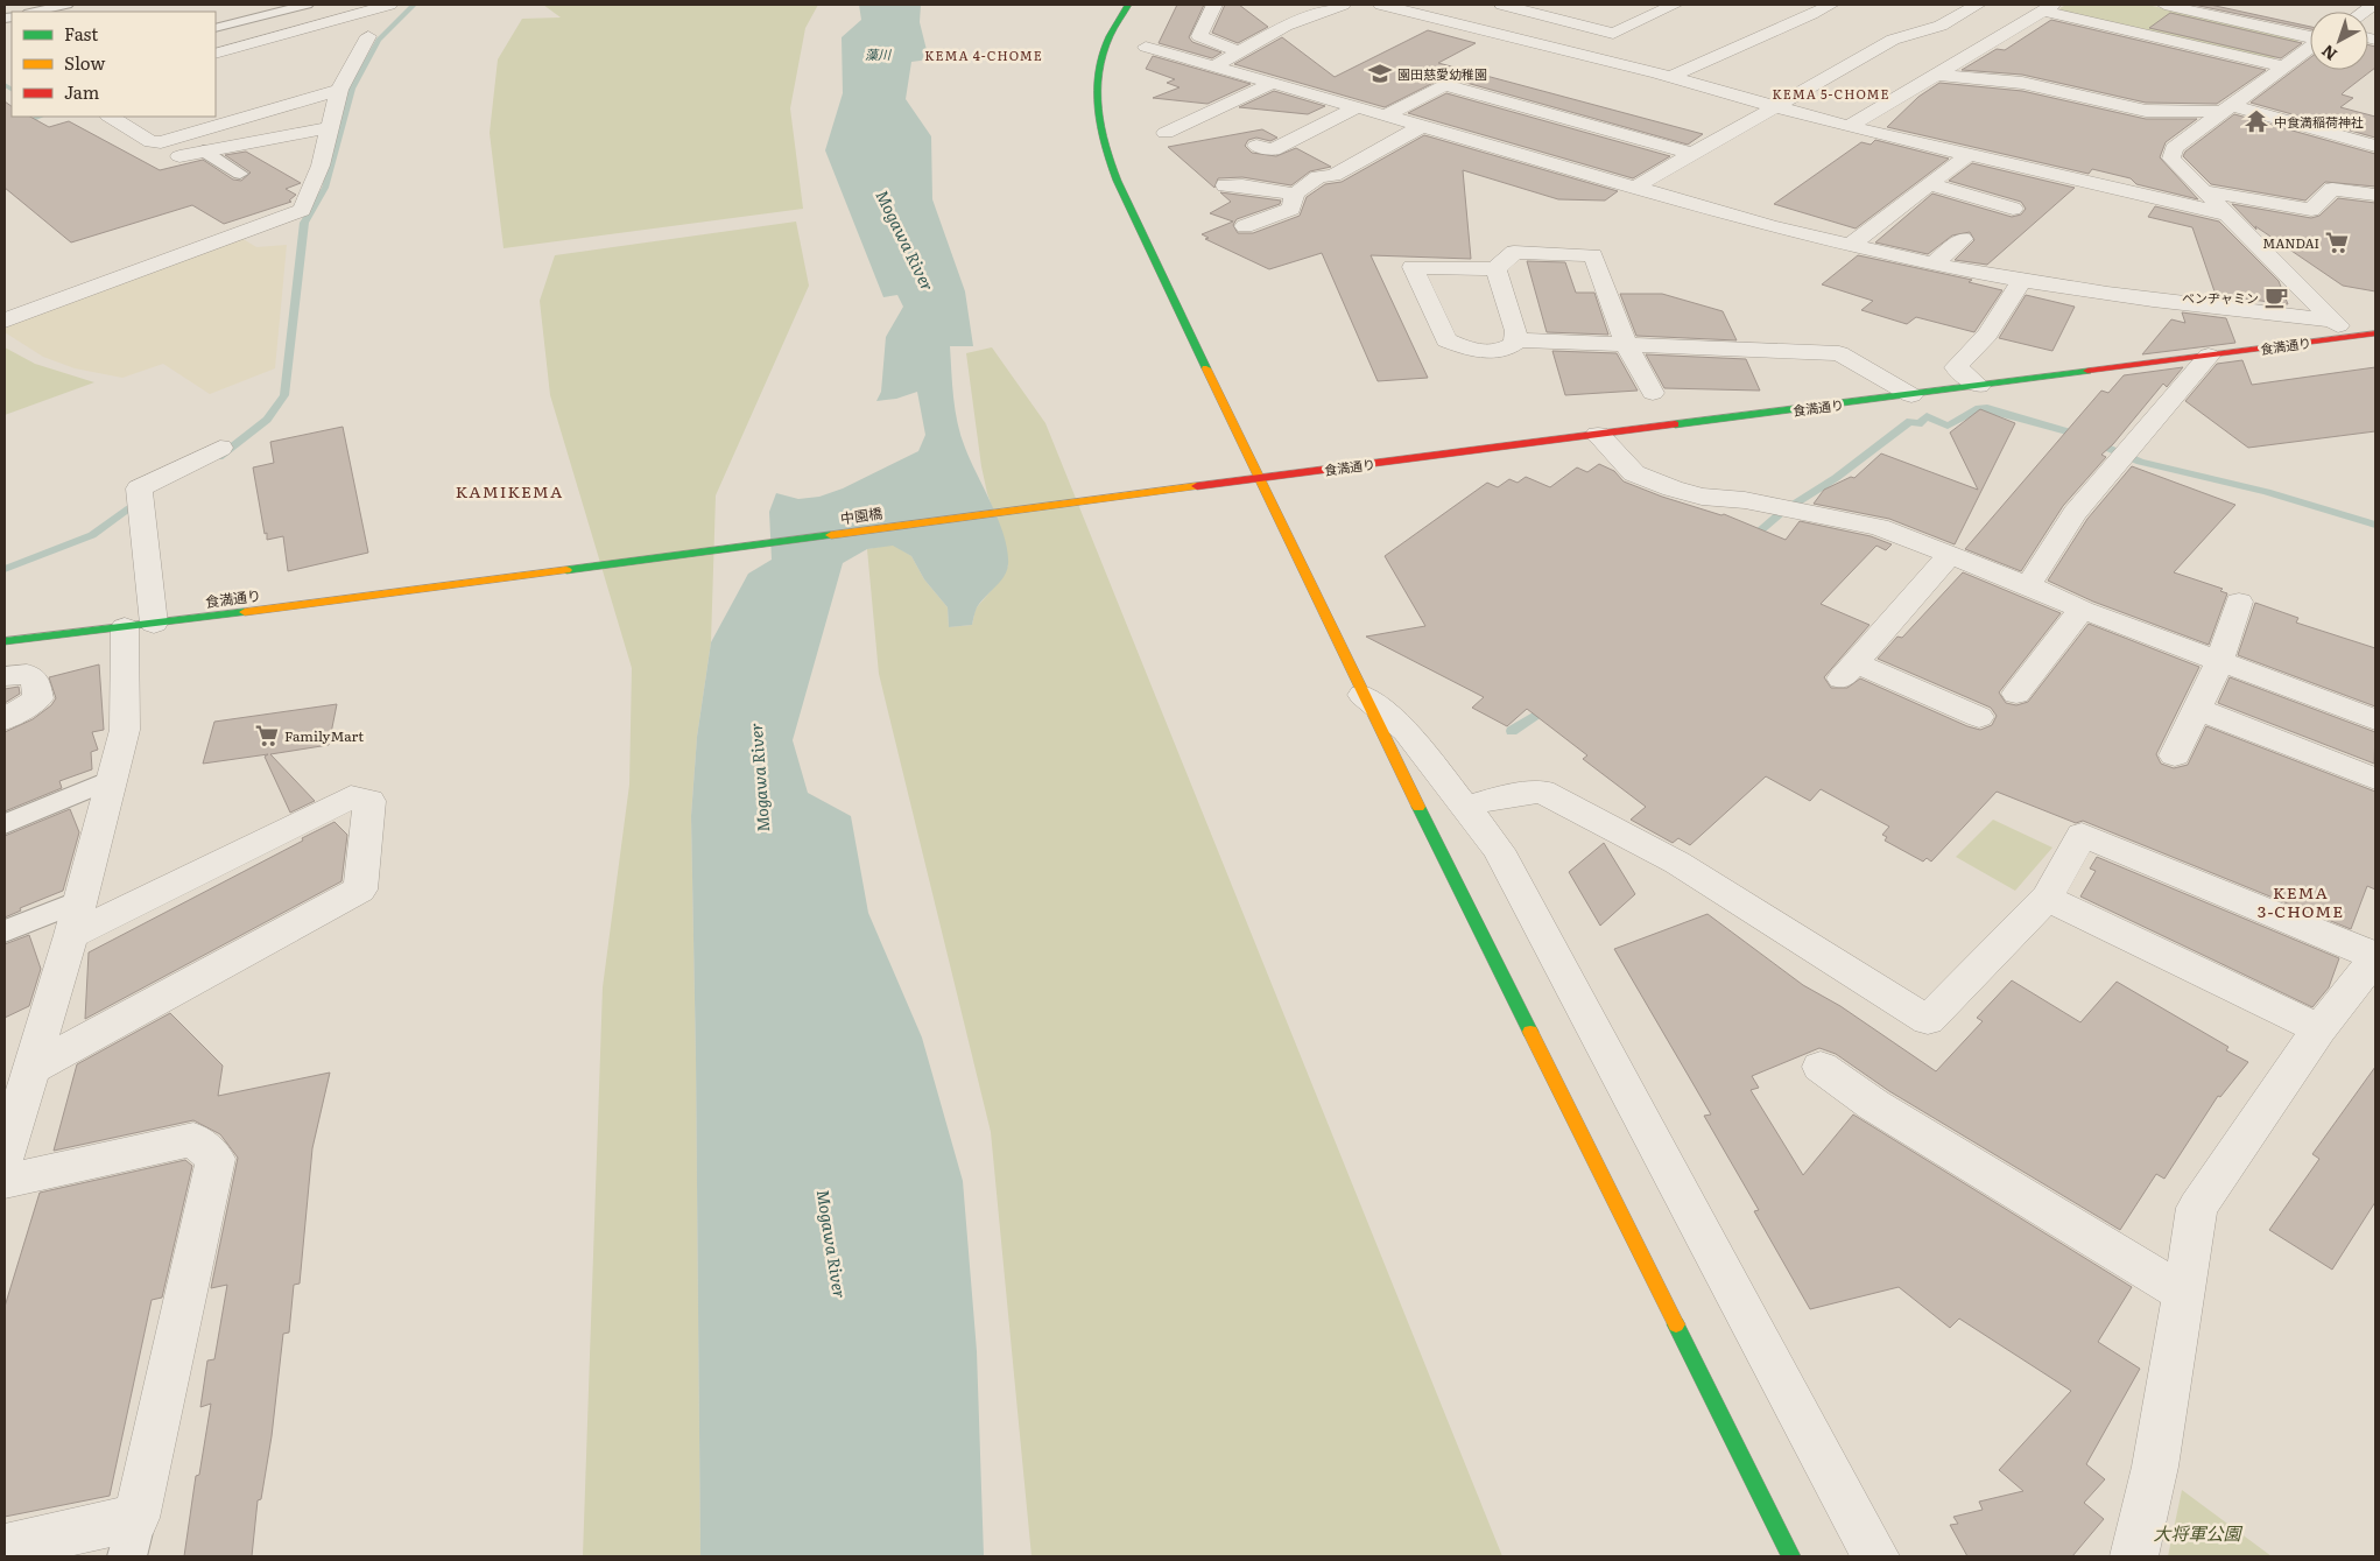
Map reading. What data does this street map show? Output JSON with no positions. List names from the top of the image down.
{
  "streets": {
    "street": ["食満通り", "中園橋"]
  },
  "crossings": [
    ["食満通り", "中園橋"]
  ],
  "districts": [
    "KEMA 4-CHOME",
    "KEMA 5-CHOME",
    "KAMIKEMA",
    "KEMA 3-CHOME"
  ],
  "water": ["藻川", "Mogawa River"],
  "parks": ["大将軍公園"],
  "places": {
    "school or university": ["園田慈愛幼稚園"],
    "temple": ["中食満稲荷神社"],
    "supermarket": ["MANDAI", "FamilyMart"],
    "cafe": ["ベンヂャミン"]
  },
  "legend": ["Fast", "Slow", "Jam"],
  "north": "bottom left"
}
